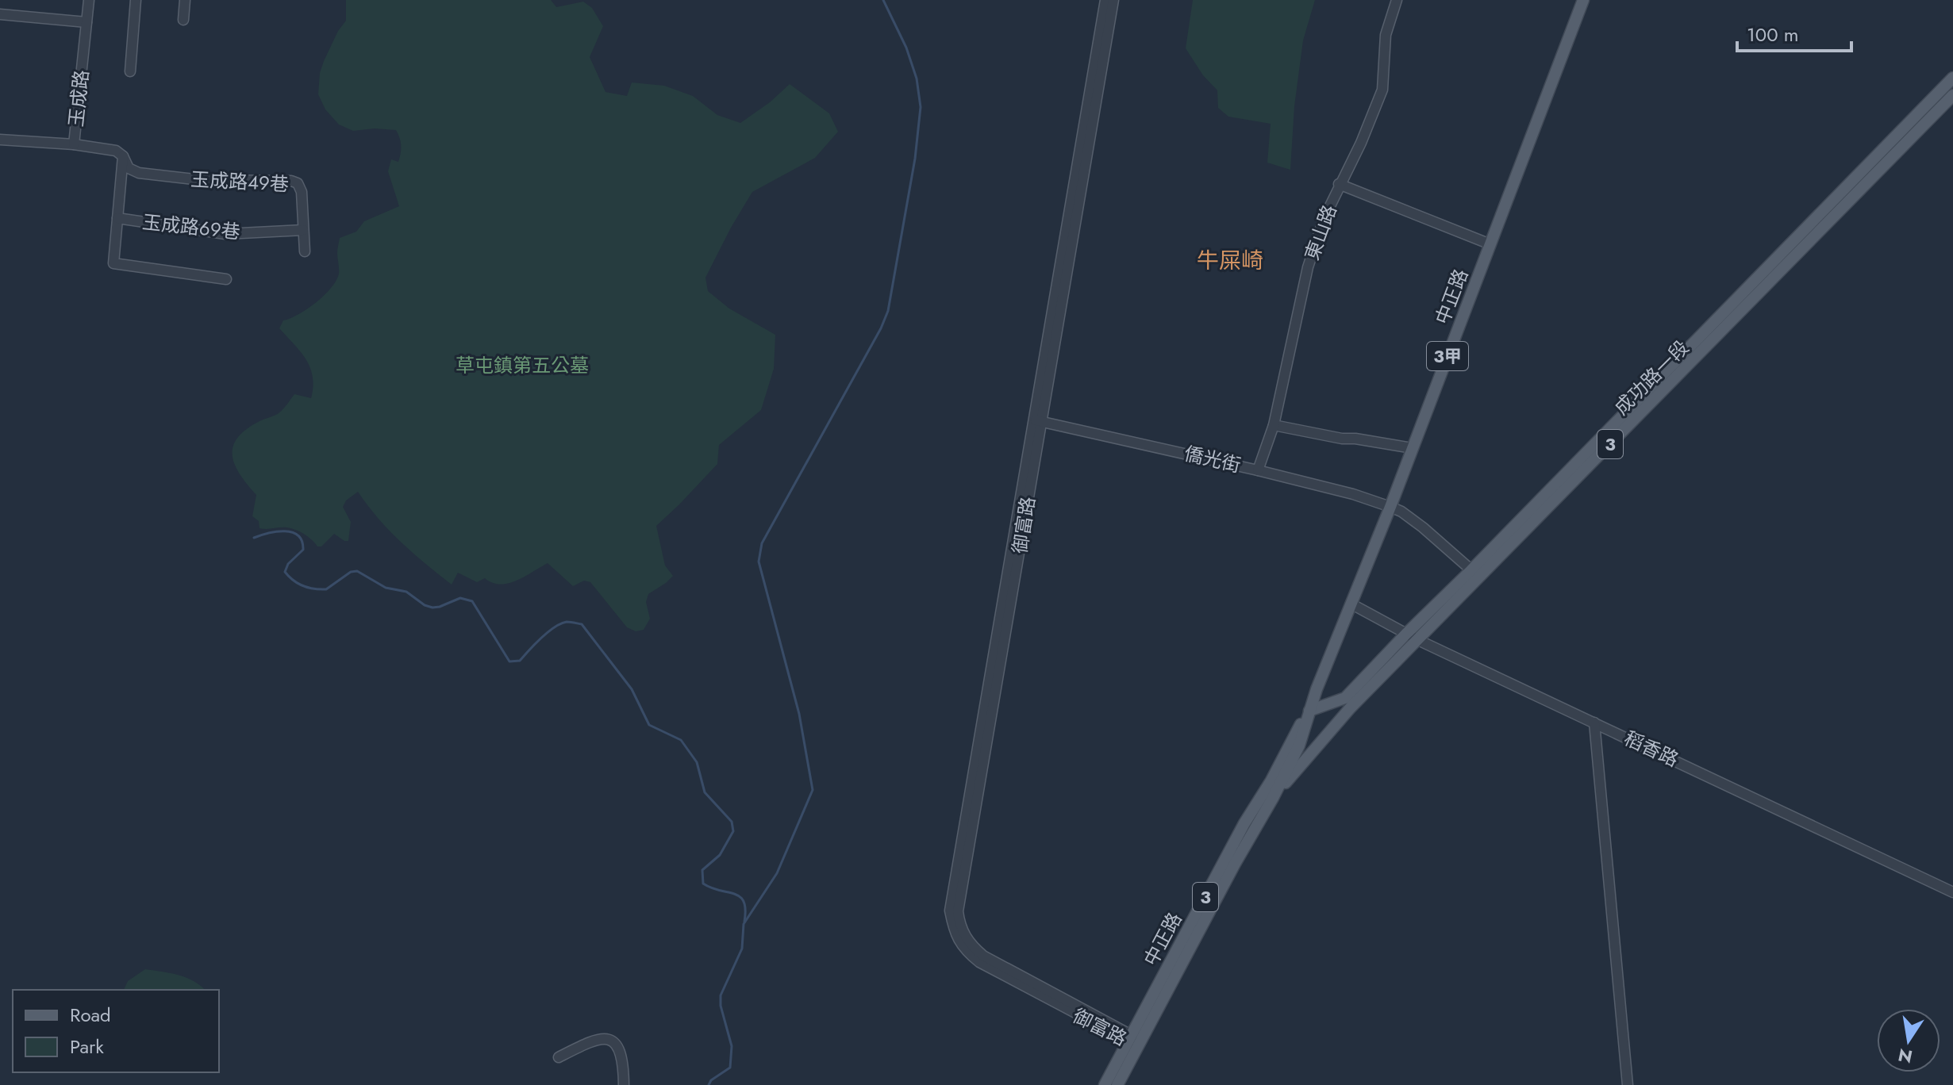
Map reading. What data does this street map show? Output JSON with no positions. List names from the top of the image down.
{
  "streets": {
    "main road": [
      "中正路",
      "3甲",
      "成功路一段",
      "3"
    ],
    "street": [
      "玉成路",
      "玉成路49巷",
      "玉成路69巷",
      "東山路",
      "僑光街",
      "御富路",
      "稻香路"
    ]
  },
  "crossings": [
    ["玉成路", "玉成路49巷"],
    ["玉成路49巷", "玉成路69巷"],
    ["東山路", "僑光街"],
    ["中正路", "成功路一段"],
    ["中正路", "僑光街"],
    ["中正路", "御富路"],
    ["中正路", "稻香路"],
    ["成功路一段", "僑光街"],
    ["成功路一段", "稻香路"],
    ["僑光街", "御富路"]
  ],
  "districts": ["牛屎崎"],
  "parks": ["草屯鎮第五公墓"],
  "legend": ["Road", "Park"],
  "scale_bar": "100 m",
  "north": "bottom"
}
